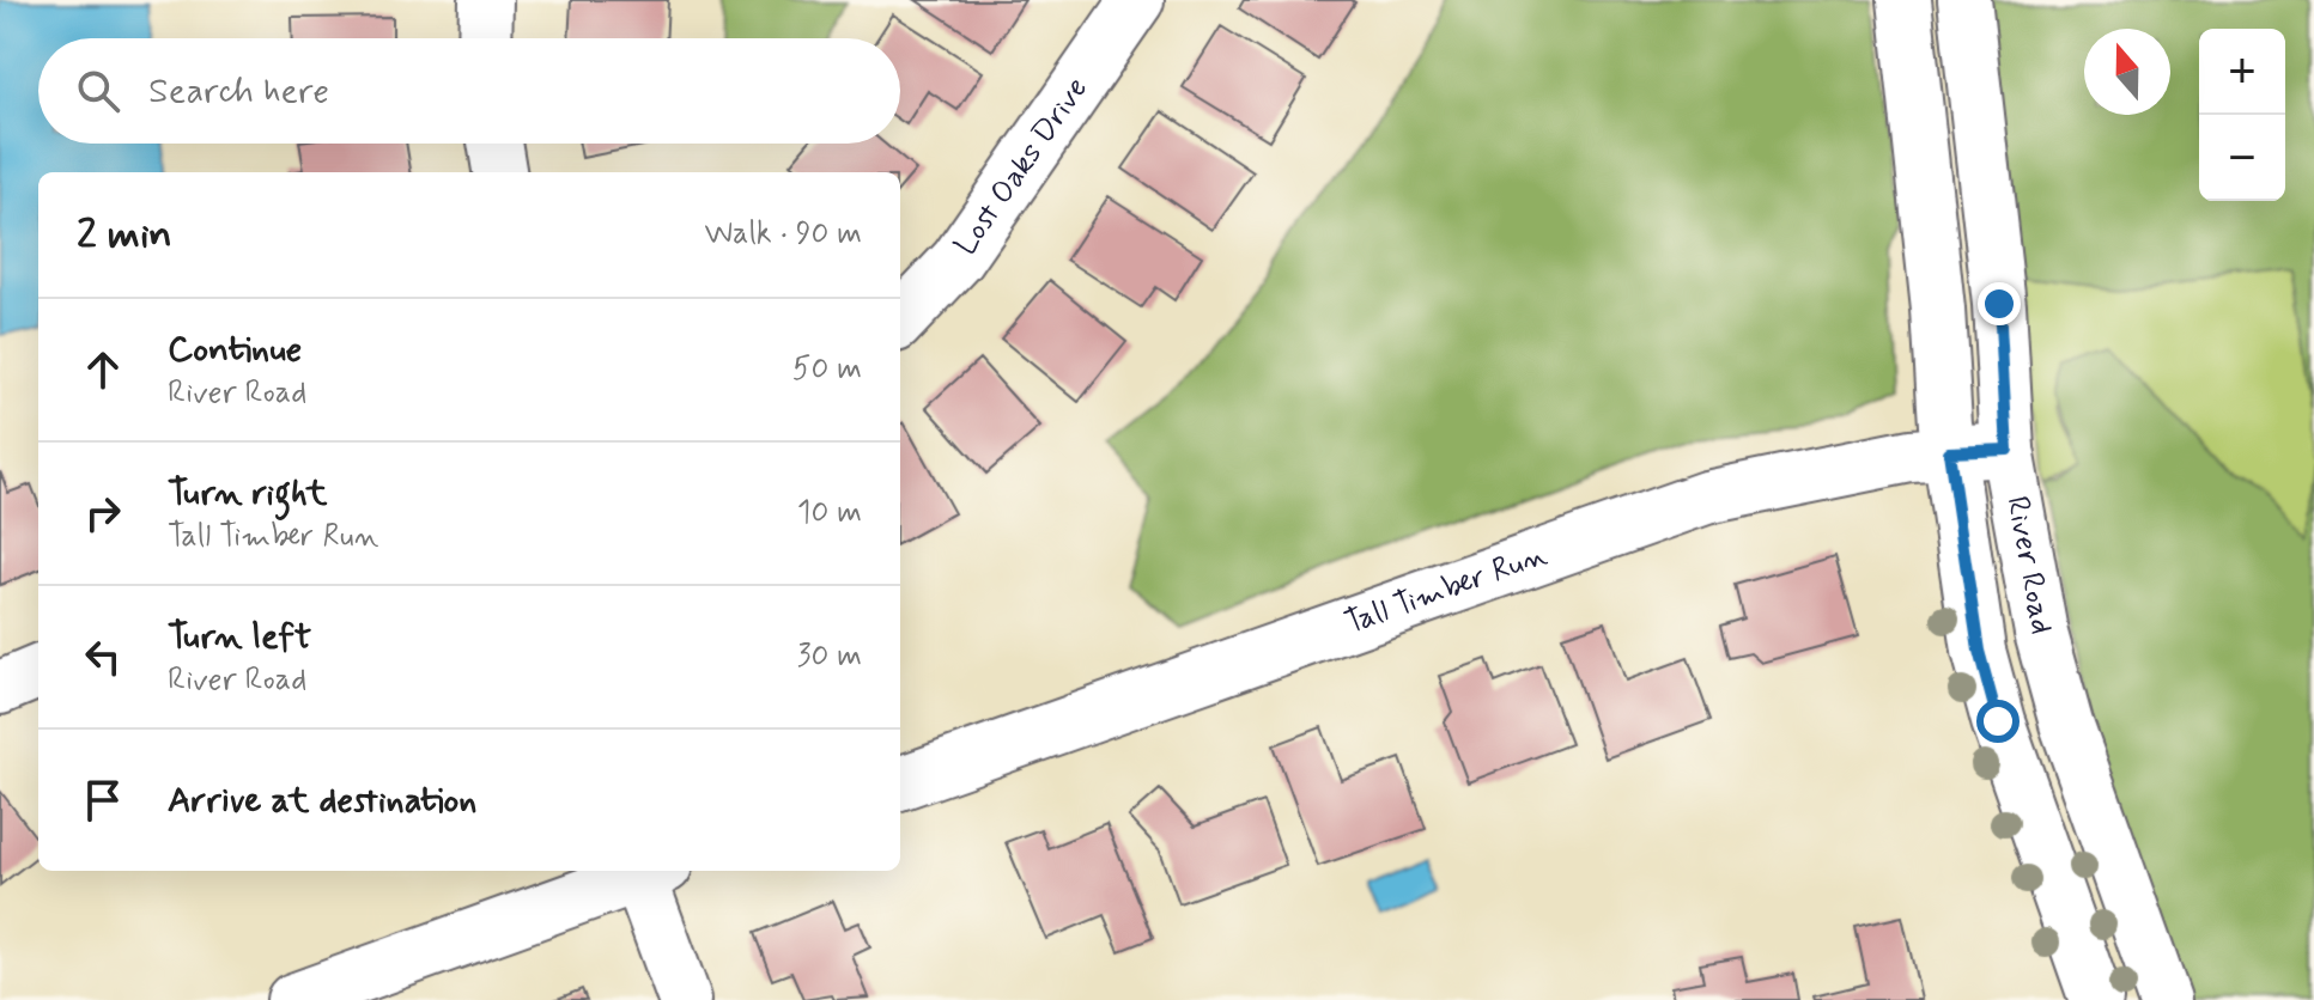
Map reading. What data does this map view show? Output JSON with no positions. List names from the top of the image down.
{
  "streets": {
    "street": ["Lost Oaks Drive", "River Road", "Tall Timber Run"]
  },
  "crossings": [
    ["River Road", "Tall Timber Run"]
  ],
  "north": "top",
  "page": {
    "map_buttons": ["+", "−"],
    "search": "Search here",
    "heading": ["2 min", "Walk · 90 m"],
    "list": [
      ["Continue", "River Road", "50 m"],
      ["Turn right", "Tall Timber Run", "10 m"],
      ["Turn left", "River Road", "30 m"],
      "Arrive at destination"
    ]
  }
}
